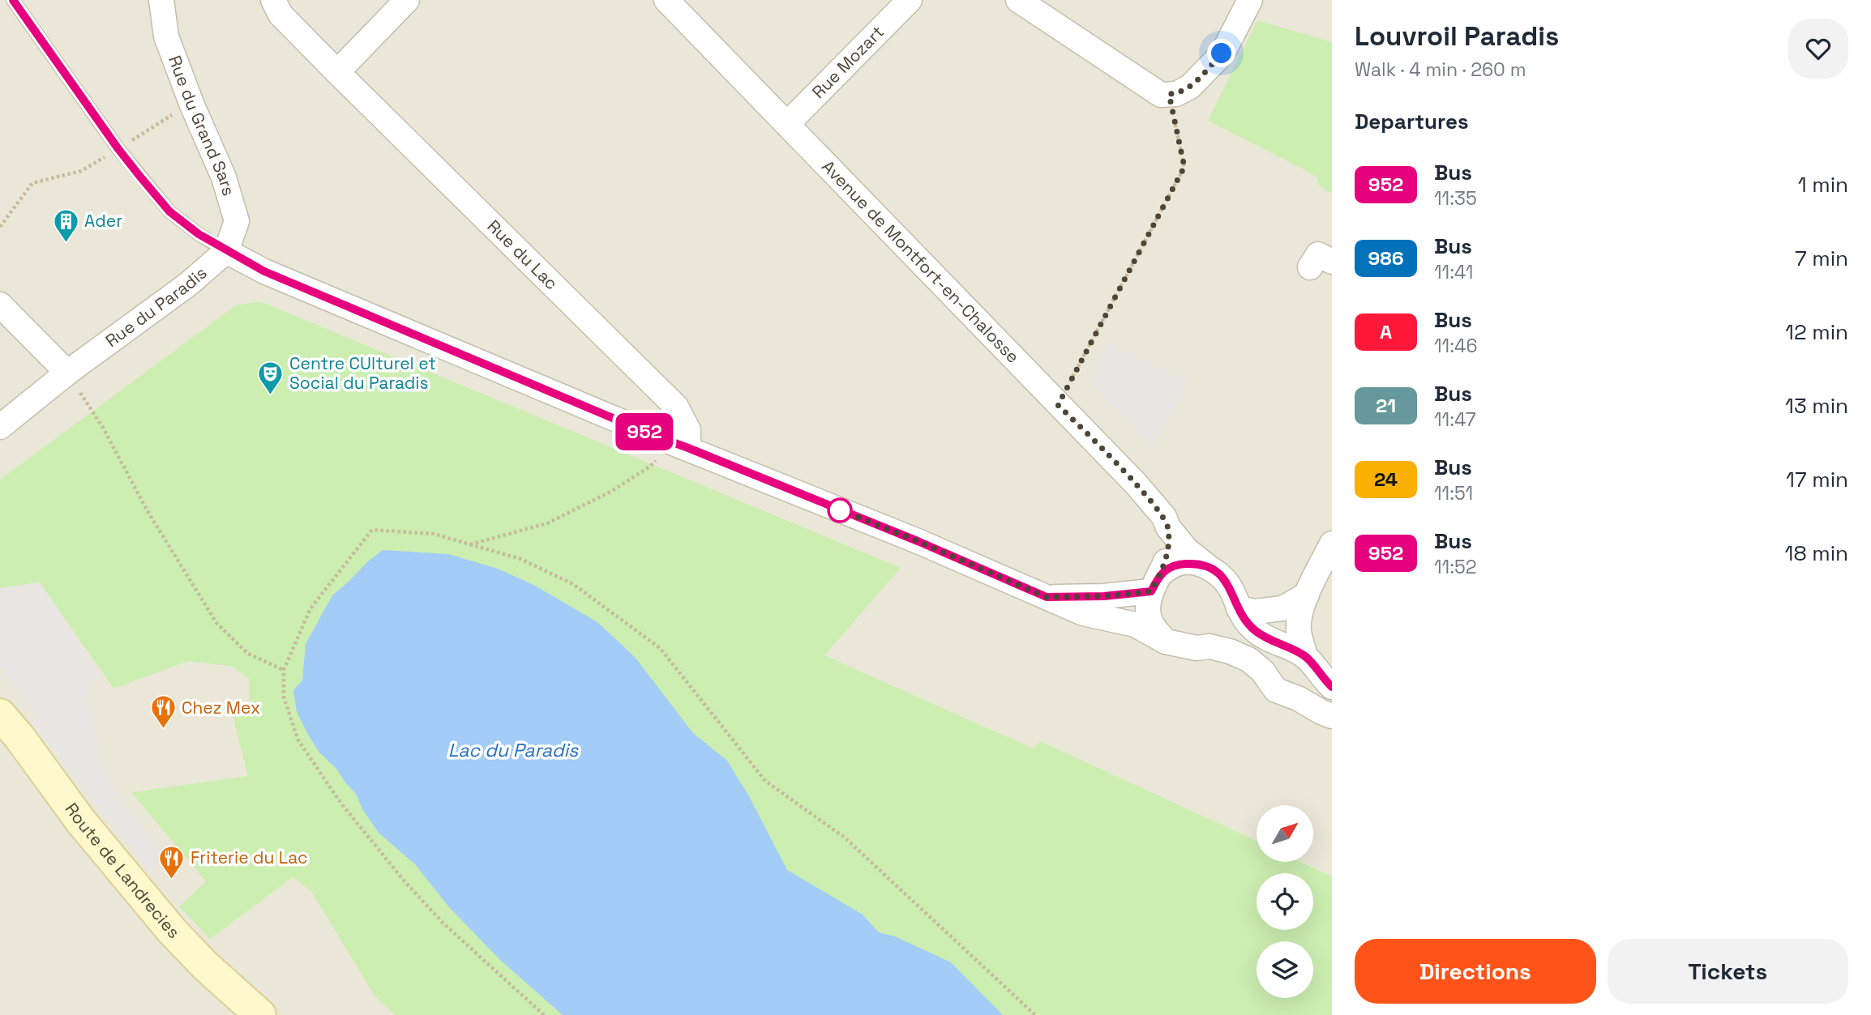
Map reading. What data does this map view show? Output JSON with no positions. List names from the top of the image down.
{
  "streets": {
    "main road": ["Route de Landrecies"],
    "street": [
      "Rue Mozart",
      "Rue du Grand Sars",
      "Rue du Lac",
      "Avenue de Montfort-en-Chalosse",
      "Rue du Paradis"
    ]
  },
  "crossings": [
    ["Rue Mozart", "Avenue de Montfort-en-Chalosse"],
    ["Rue du Grand Sars", "Rue du Paradis"]
  ],
  "water": ["Lac du Paradis"],
  "places": {
    "building": ["Ader"],
    "theatre": ["Centre CUlturel et Social du Paradis"],
    "restaurant": ["Chez Mex", "Friterie du Lac"]
  },
  "lines": ["bus line 952"],
  "north": "top right",
  "page": {
    "on_map": "952",
    "heading": [
      ["Louvroil Paradis", "Walk · 4 min · 260 m"],
      "Departures"
    ],
    "list": [
      {
        "mark": "952",
        "name": "Bus",
        "note": "11:35",
        "value": "1 min"
      },
      {
        "mark": "986",
        "name": "Bus",
        "note": "11:41",
        "value": "7 min"
      },
      {
        "mark": "A",
        "name": "Bus",
        "note": "11:46",
        "value": "12 min"
      },
      {
        "mark": "21",
        "name": "Bus",
        "note": "11:47",
        "value": "13 min"
      },
      {
        "mark": "24",
        "name": "Bus",
        "note": "11:51",
        "value": "17 min"
      },
      {
        "mark": "952",
        "name": "Bus",
        "note": "11:52",
        "value": "18 min"
      }
    ],
    "buttons": ["Directions", "Tickets"]
  }
}
